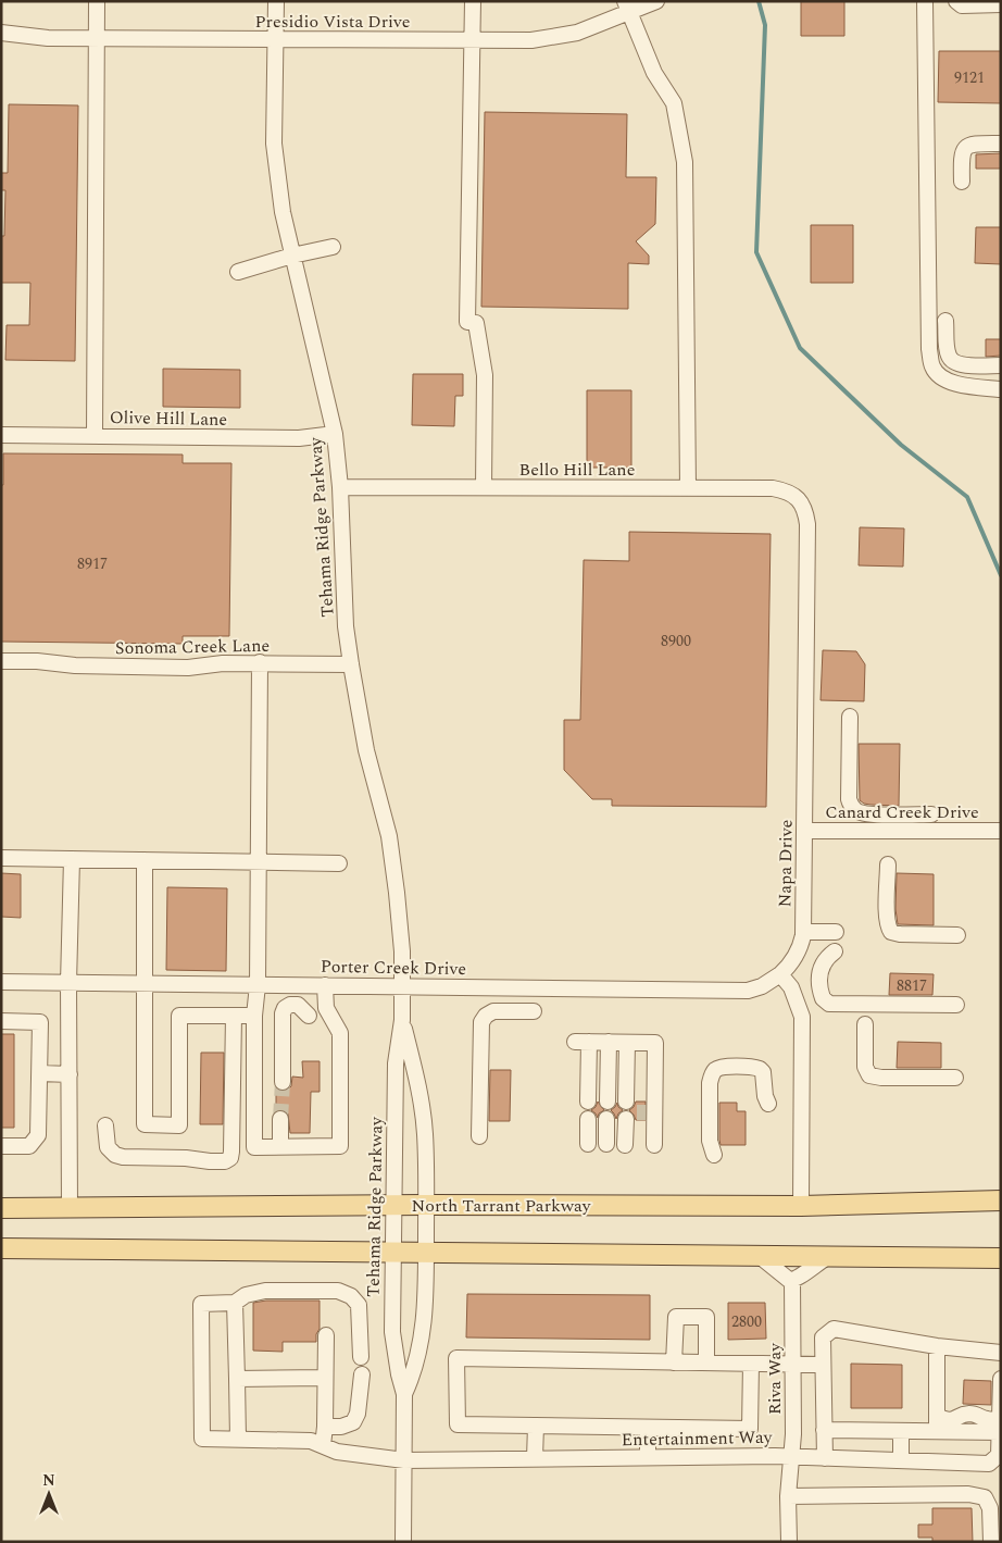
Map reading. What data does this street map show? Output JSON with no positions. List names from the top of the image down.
{
  "streets": {
    "main road": ["North Tarrant Parkway"],
    "street": [
      "Presidio Vista Drive",
      "Olive Hill Lane",
      "Bello Hill Lane",
      "Tehama Ridge Parkway",
      "Sonoma Creek Lane",
      "Canard Creek Drive",
      "Napa Drive",
      "Porter Creek Drive",
      "Riva Way",
      "Entertainment Way"
    ]
  },
  "crossings": [
    ["Presidio Vista Drive", "Tehama Ridge Parkway"],
    ["Olive Hill Lane", "Tehama Ridge Parkway"],
    ["Bello Hill Lane", "Tehama Ridge Parkway"],
    ["Bello Hill Lane", "Napa Drive"],
    ["Tehama Ridge Parkway", "Sonoma Creek Lane"],
    ["Tehama Ridge Parkway", "Porter Creek Drive"],
    ["Tehama Ridge Parkway", "North Tarrant Parkway"],
    ["Tehama Ridge Parkway", "Entertainment Way"],
    ["Canard Creek Drive", "Napa Drive"],
    ["Napa Drive", "Porter Creek Drive"],
    ["Riva Way", "Entertainment Way"]
  ],
  "house_numbers": [
    "9121",
    "8917",
    "8900",
    "8817",
    "2800"
  ],
  "north": "top"
}
